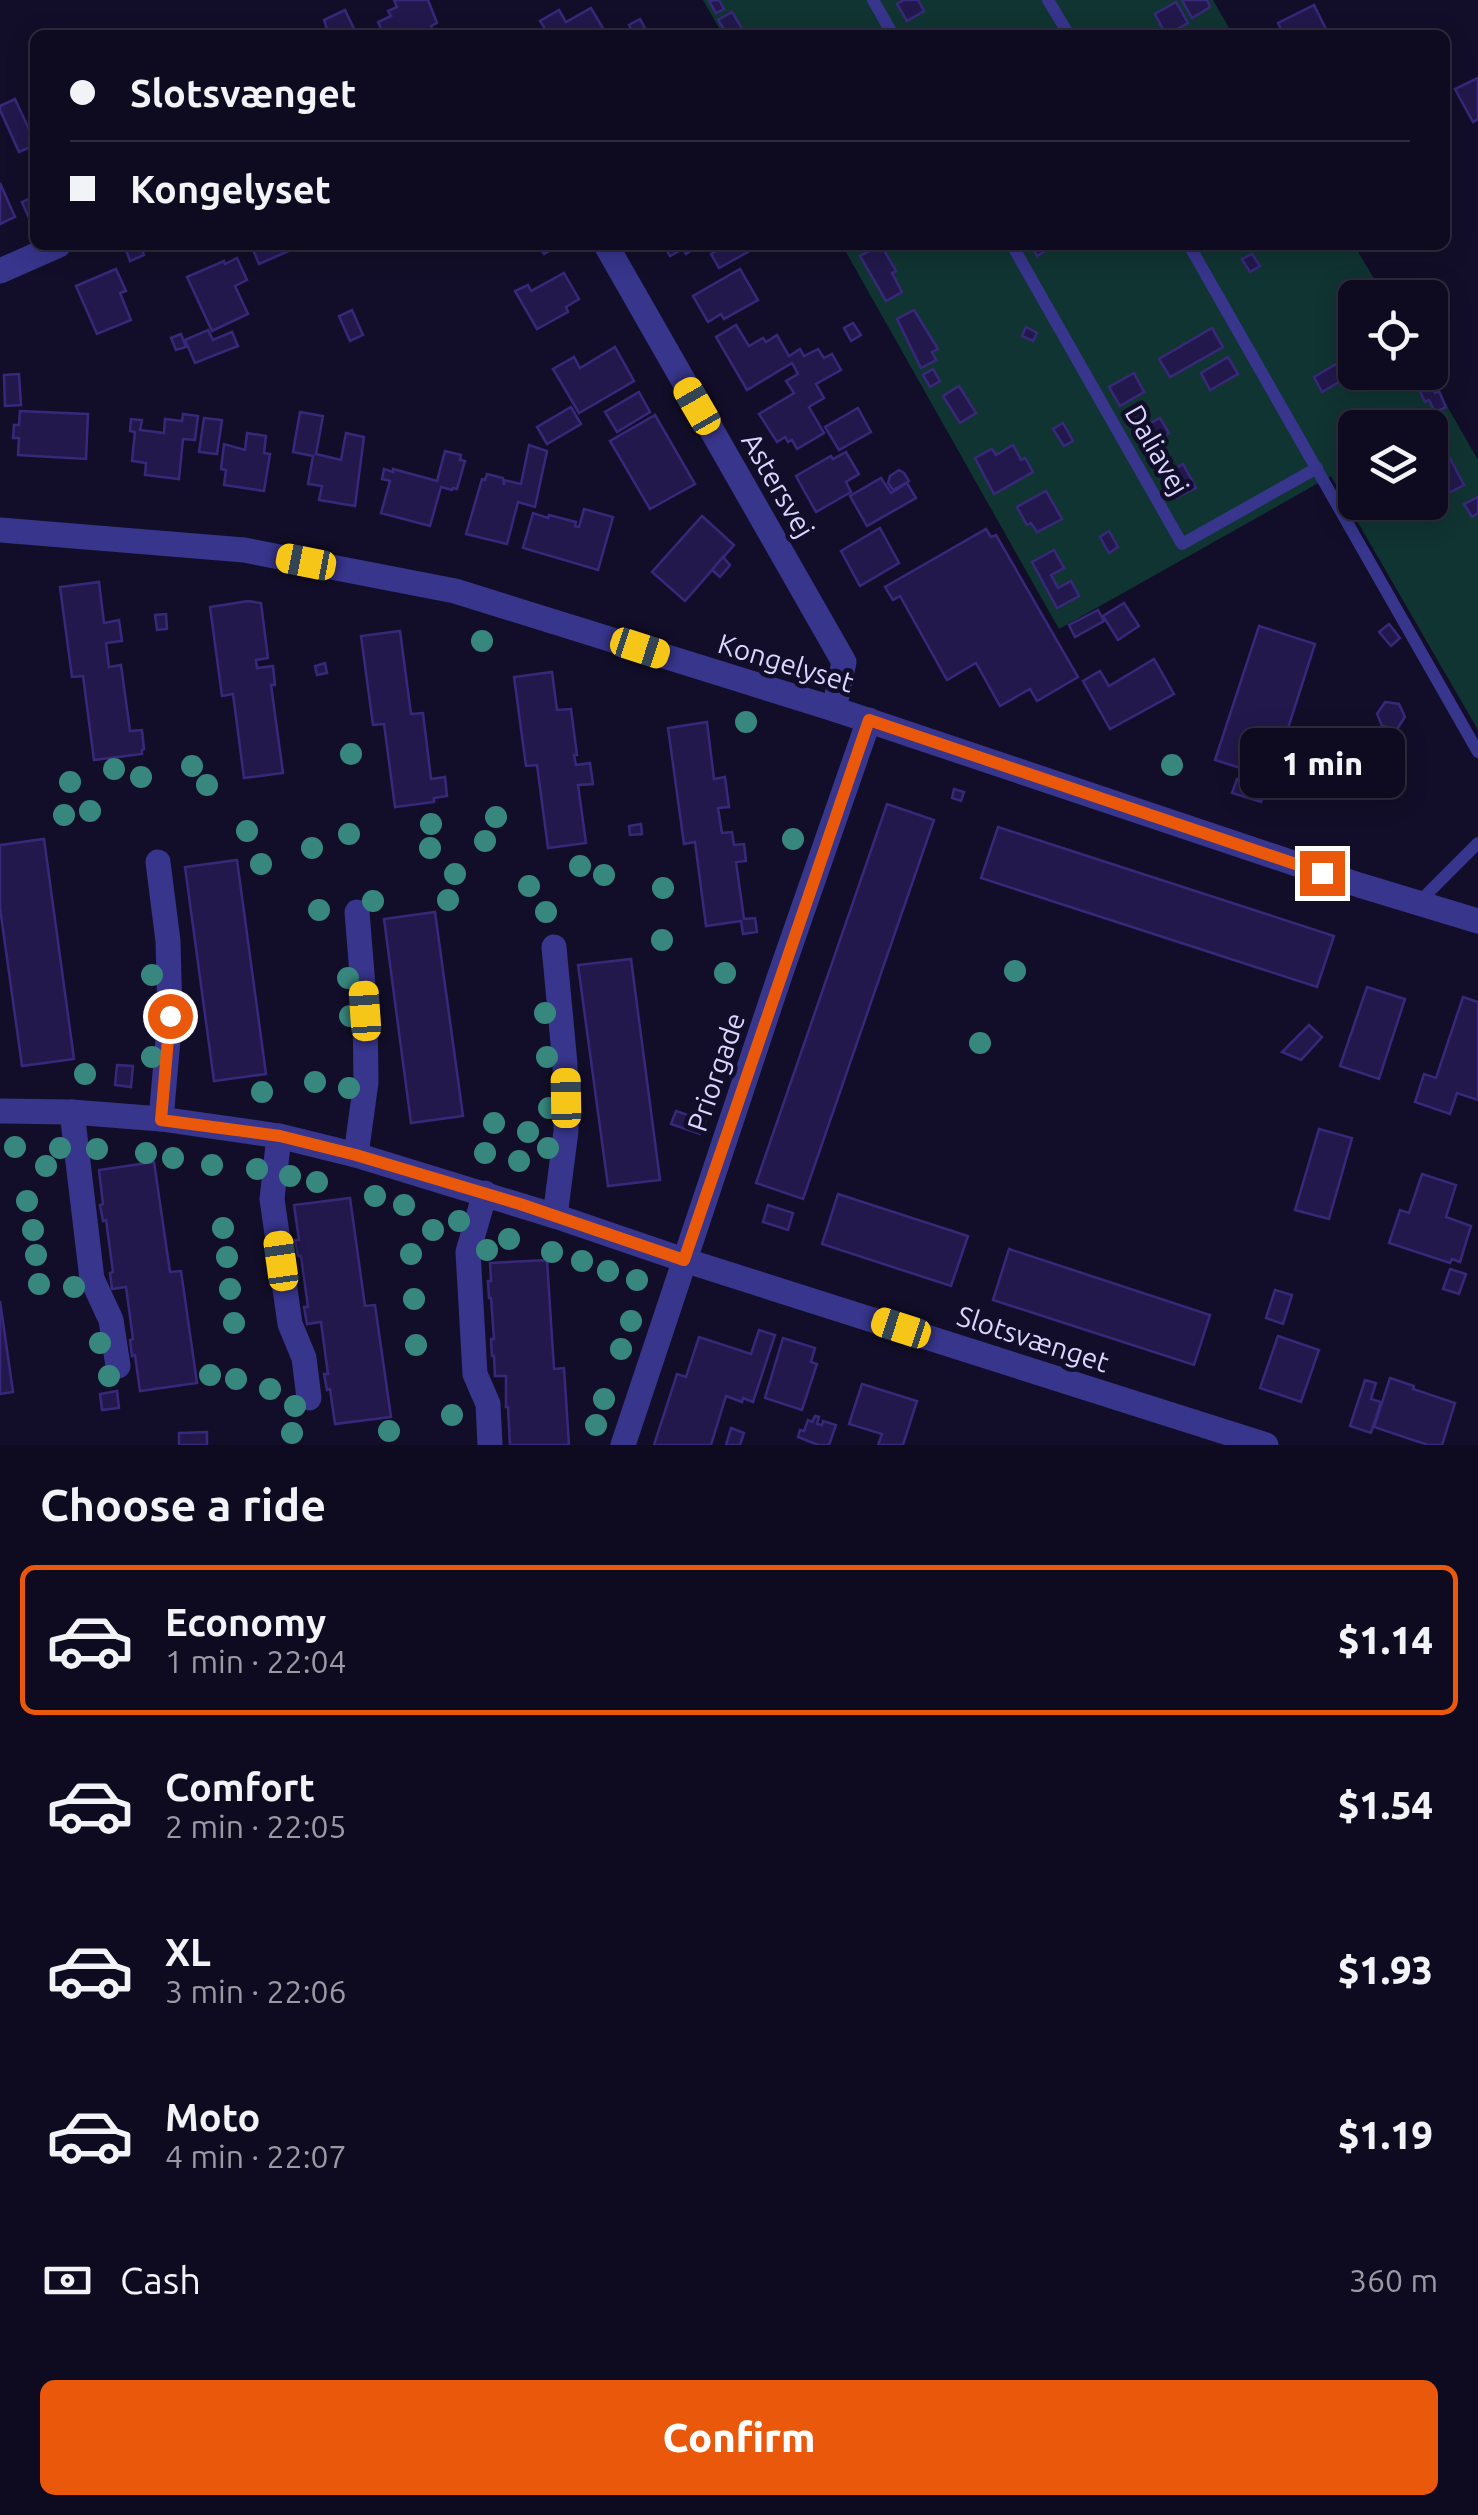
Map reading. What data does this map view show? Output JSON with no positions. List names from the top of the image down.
{
  "streets": {
    "street": [
      "Astersvej",
      "Kongelyset",
      "Priorgade",
      "Slotsvænget"
    ],
    "lane": ["Daliavej"]
  },
  "crossings": [
    ["Astersvej", "Kongelyset"],
    ["Kongelyset", "Priorgade"],
    ["Priorgade", "Slotsvænget"]
  ],
  "page": {
    "banner": ["Slotsvænget", "Kongelyset"],
    "bubble": "1 min",
    "heading": "Choose a ride",
    "list": [
      {
        "name": "Economy",
        "note": "1 min · 22:04",
        "value": "$1.14"
      },
      {
        "name": "Comfort",
        "note": "2 min · 22:05",
        "value": "$1.54"
      },
      {
        "name": "XL",
        "note": "3 min · 22:06",
        "value": "$1.93"
      },
      {
        "name": "Moto",
        "note": "4 min · 22:07",
        "value": "$1.19"
      }
    ],
    "pay": ["Cash", "360 m"],
    "buttons": "Confirm"
  }
}
